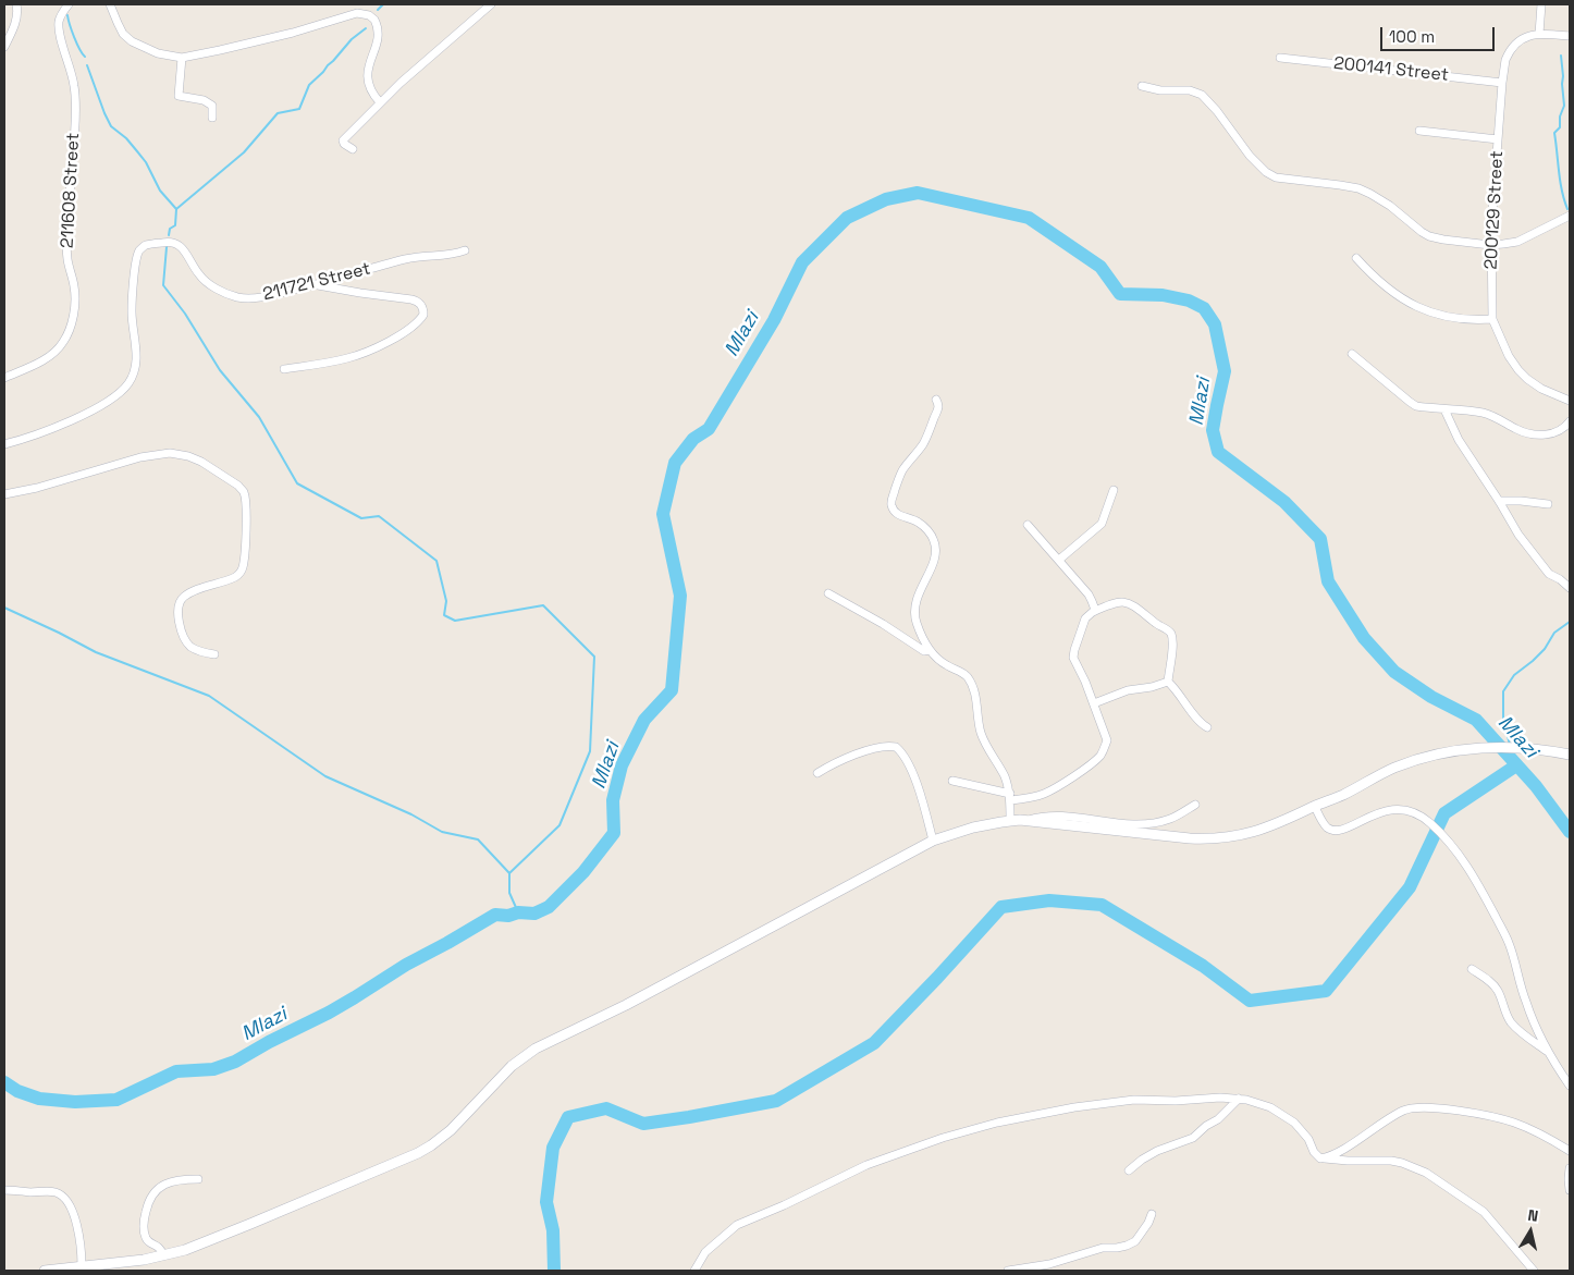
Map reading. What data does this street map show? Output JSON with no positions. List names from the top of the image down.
{
  "streets": {
    "street": [
      "200141 Street",
      "211608 Street",
      "200129 Street",
      "211721 Street"
    ]
  },
  "crossings": [
    ["200141 Street", "200129 Street"]
  ],
  "water": ["Mlazi"],
  "scale_bar": "100 m",
  "north": "top"
}
